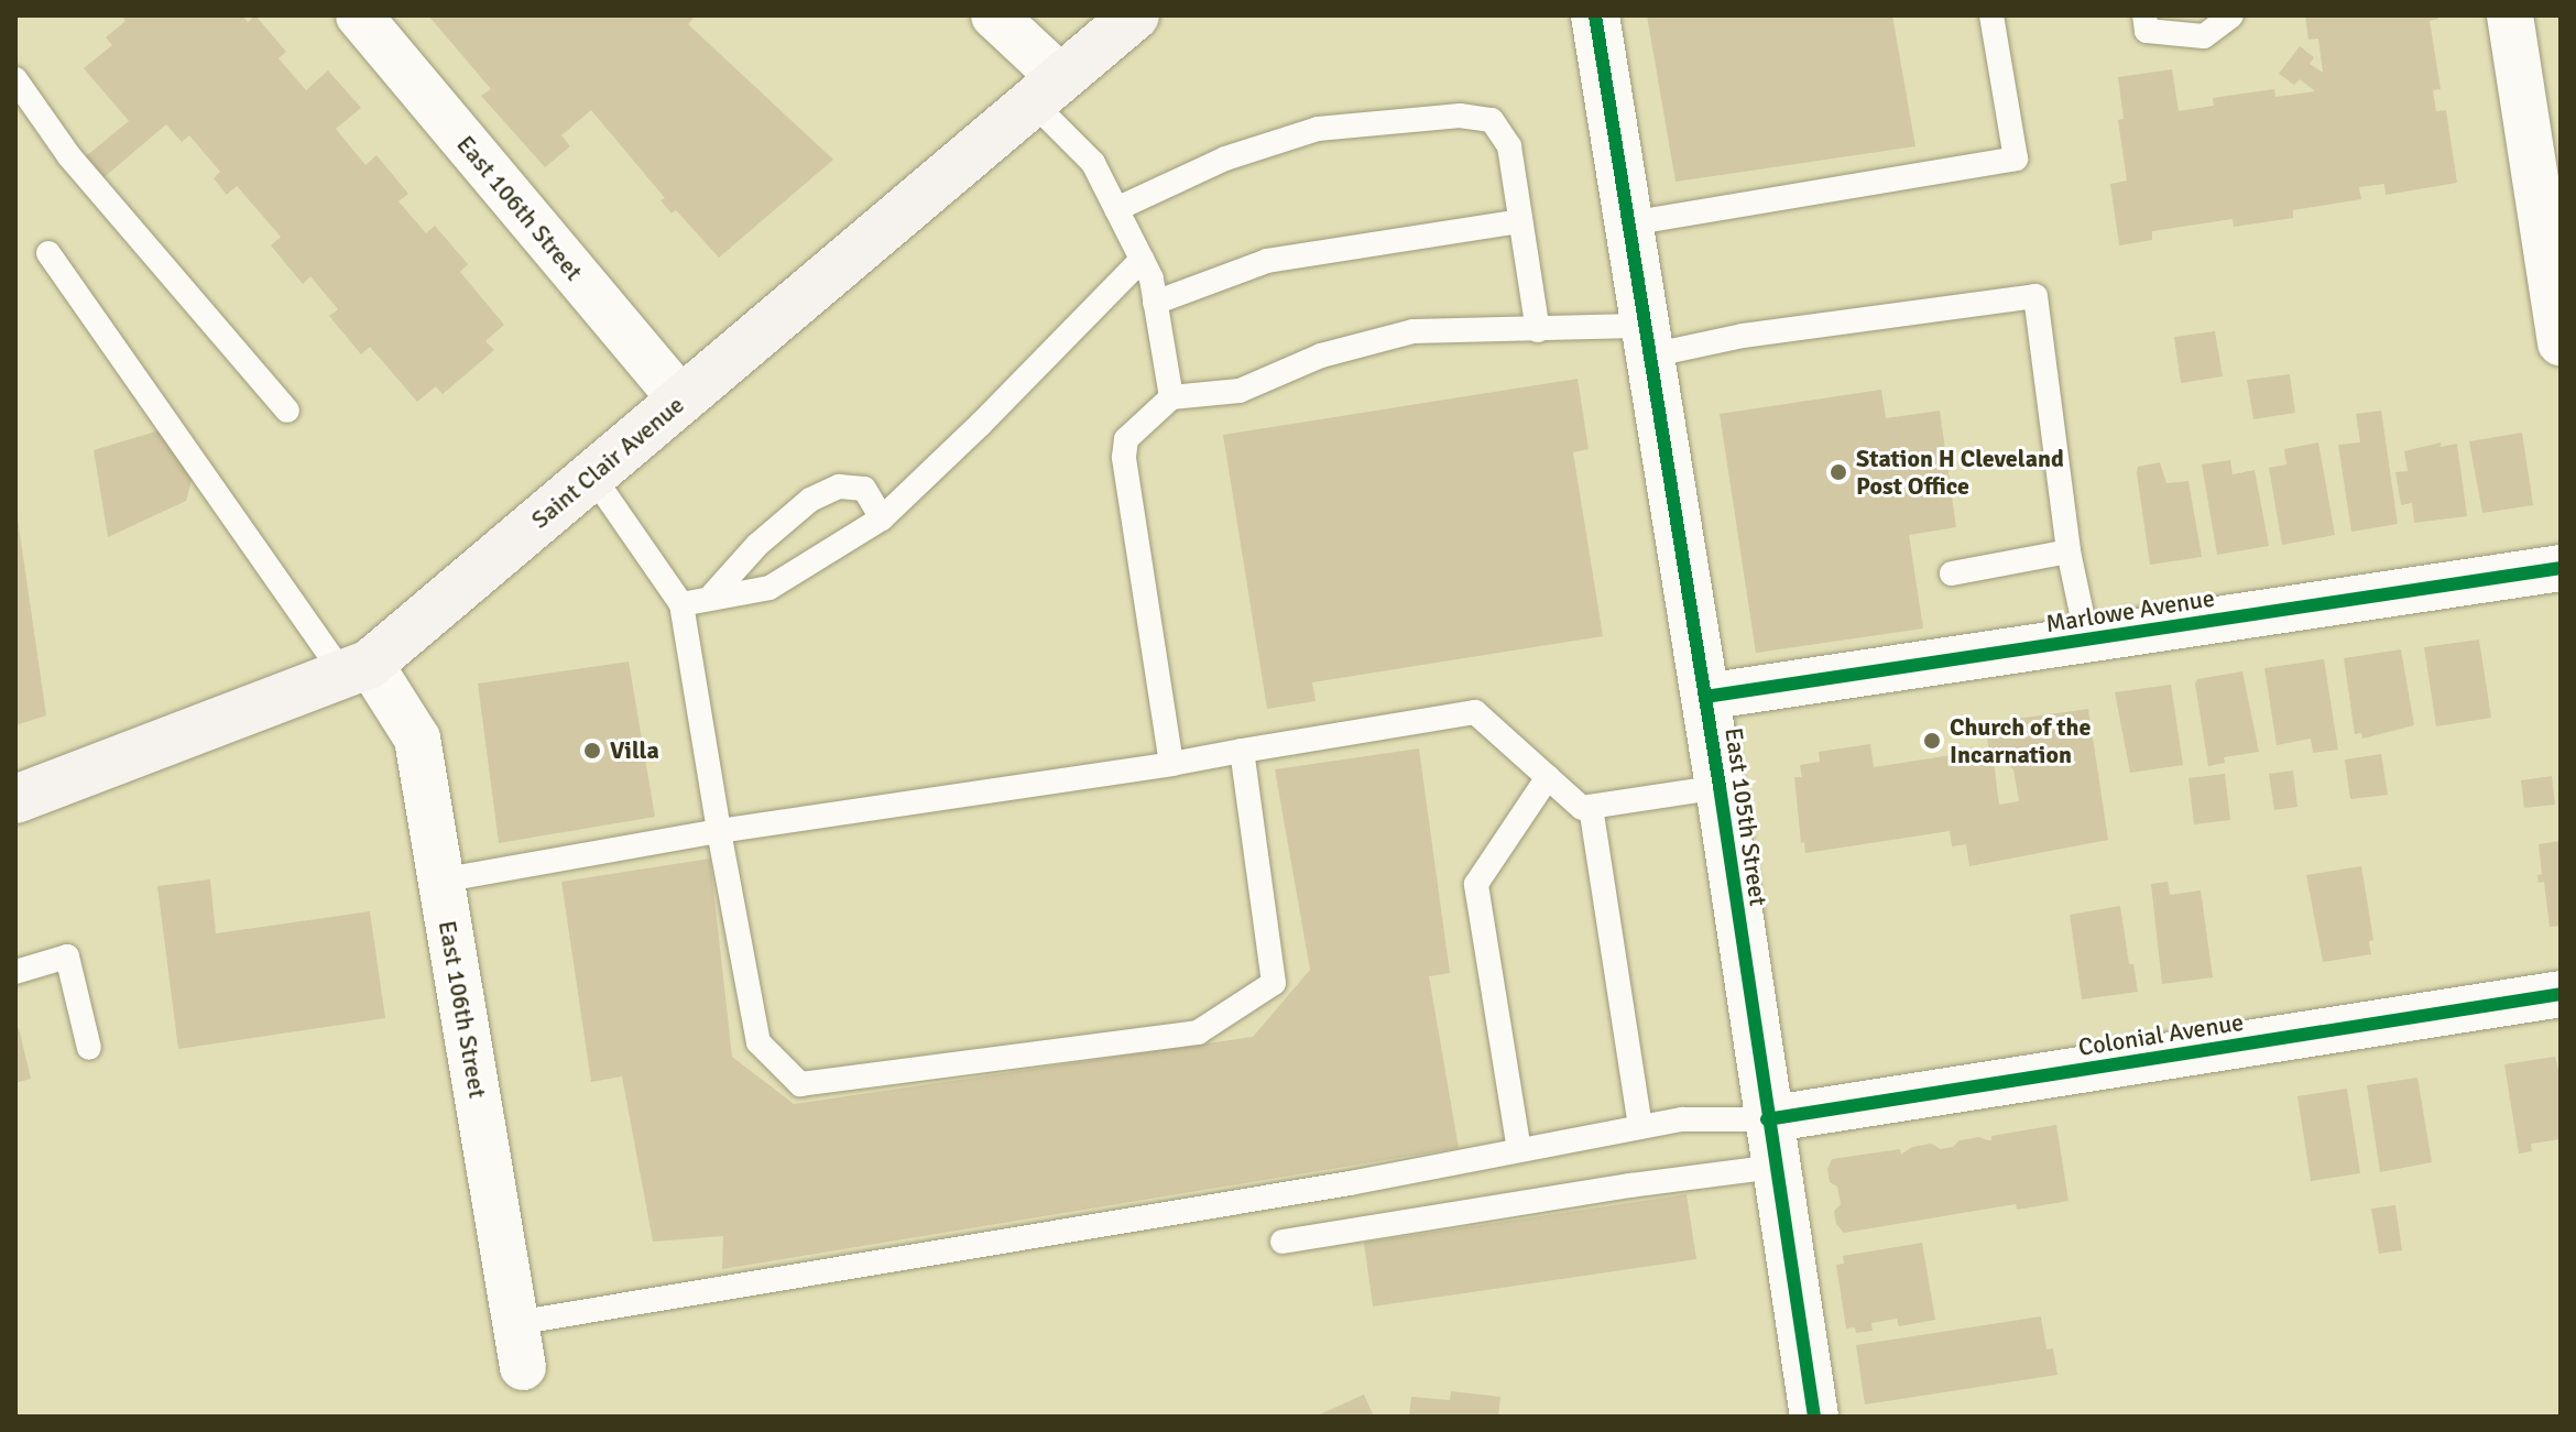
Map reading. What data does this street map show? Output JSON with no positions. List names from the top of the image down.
{
  "streets": {
    "main road": ["Saint Clair Avenue"],
    "street": [
      "East 106th Street",
      "Marlowe Avenue",
      "East 105th Street",
      "Colonial Avenue"
    ]
  },
  "crossings": [
    ["East 106th Street", "Saint Clair Avenue"],
    ["Marlowe Avenue", "East 105th Street"],
    ["East 105th Street", "Colonial Avenue"]
  ],
  "places": ["Station H Cleveland Post Office", "Church of the Incarnation", "Villa"]
}
